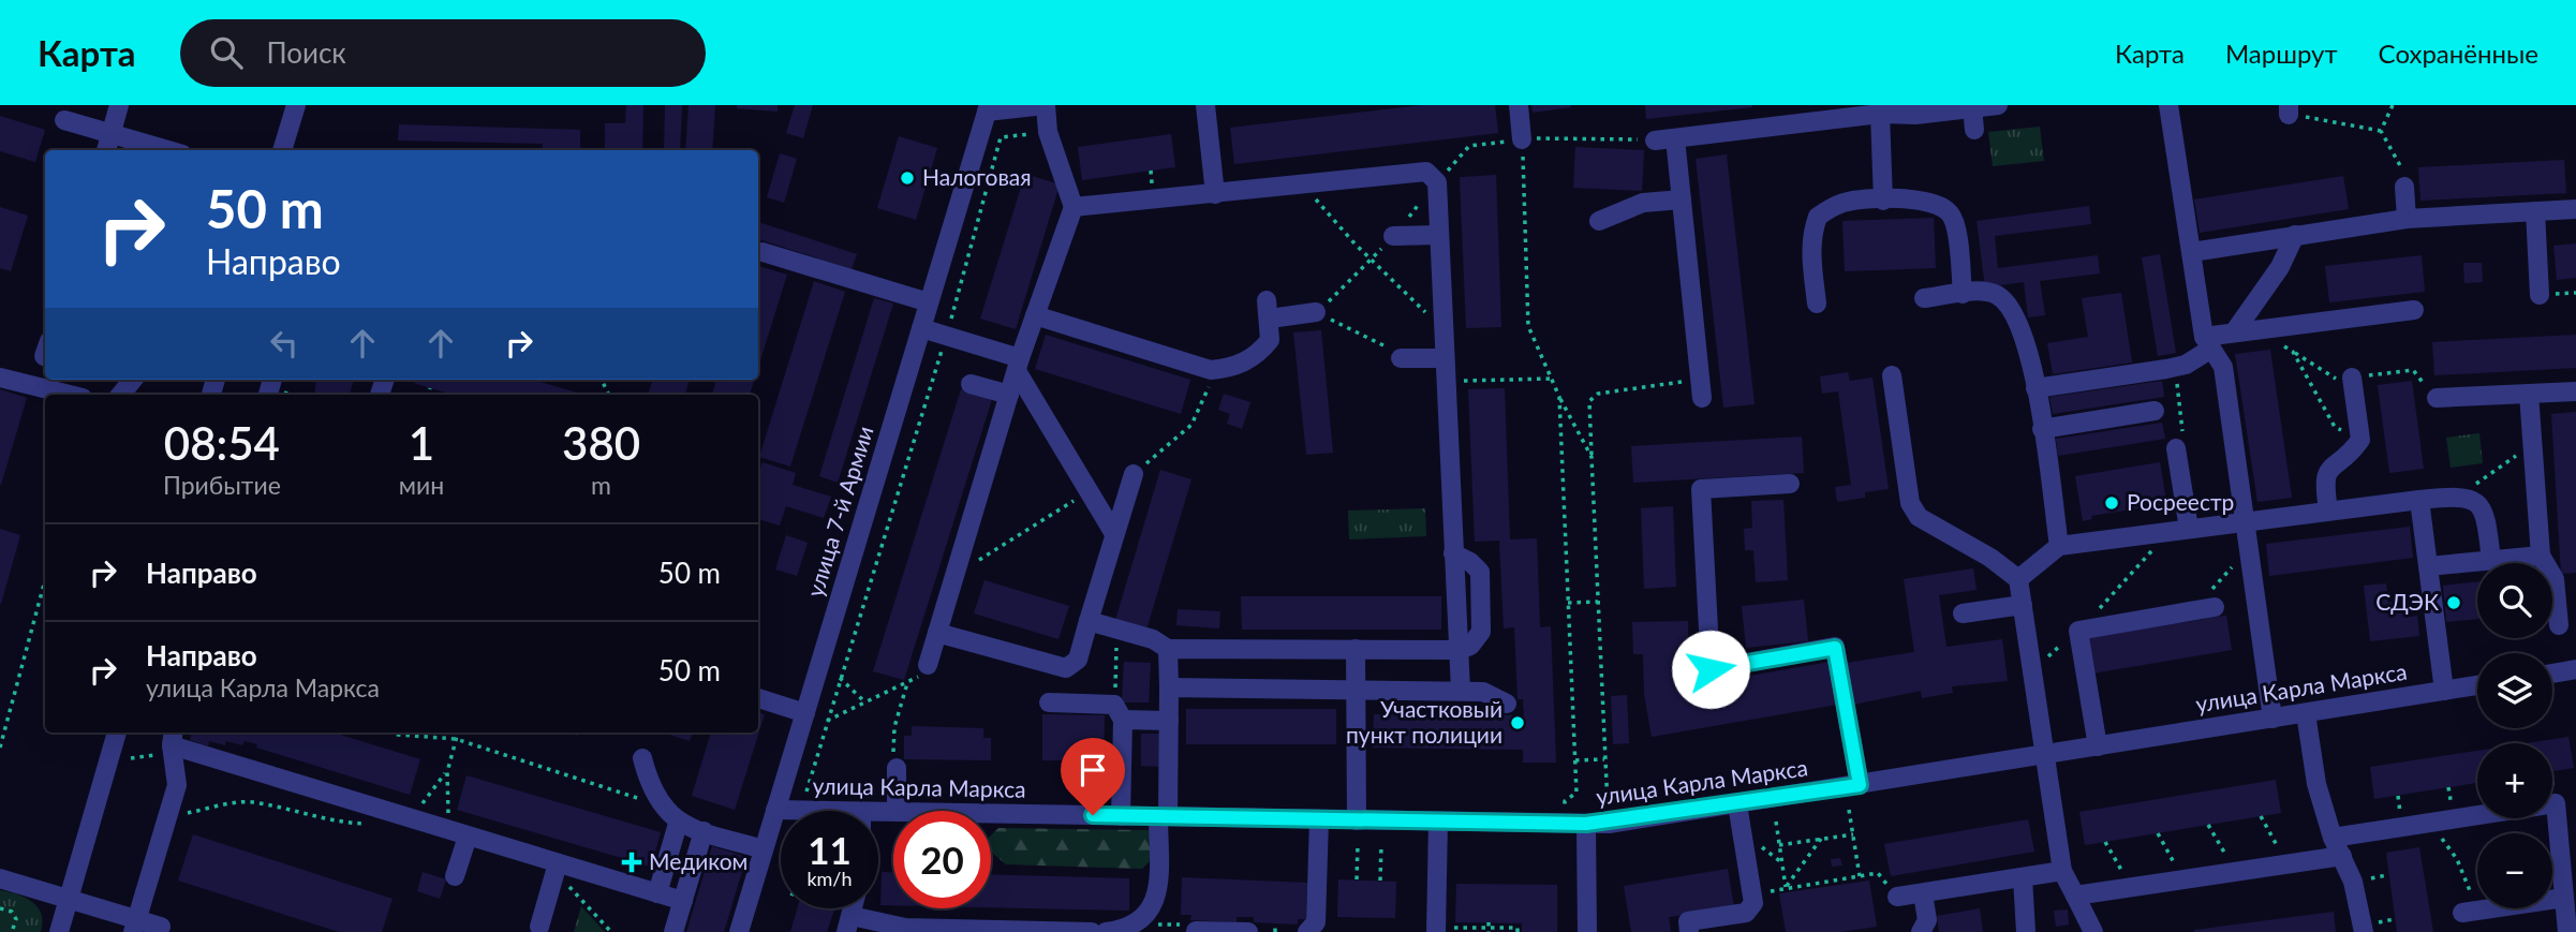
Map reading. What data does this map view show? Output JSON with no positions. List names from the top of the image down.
{
  "streets": {
    "street": ["улица 7-й Армии", "улица Карла Маркса"]
  },
  "crossings": [
    ["улица 7-й Армии", "улица Карла Маркса"]
  ],
  "places": {
    "other": [
      "Налоговая",
      "Росреестр",
      "СДЭК",
      "Участковый пункт полиции"
    ],
    "health": ["Медиком"]
  },
  "page": {
    "header": "Карта",
    "search": "Поиск",
    "nav": ["Карта", "Маршрут", "Сохранённые"],
    "turn": ["50 m", "Направо"],
    "eta": [
      "08:54",
      "Прибытие",
      "1",
      "мин",
      "380",
      "m"
    ],
    "list": [
      {
        "name": "Направо",
        "value": "50 m"
      },
      {
        "name": "Направо",
        "note": "улица Карла Маркса",
        "value": "50 m"
      }
    ],
    "map_buttons": ["+", "−"],
    "speed": "11 km/h",
    "limit": "20"
  }
}
